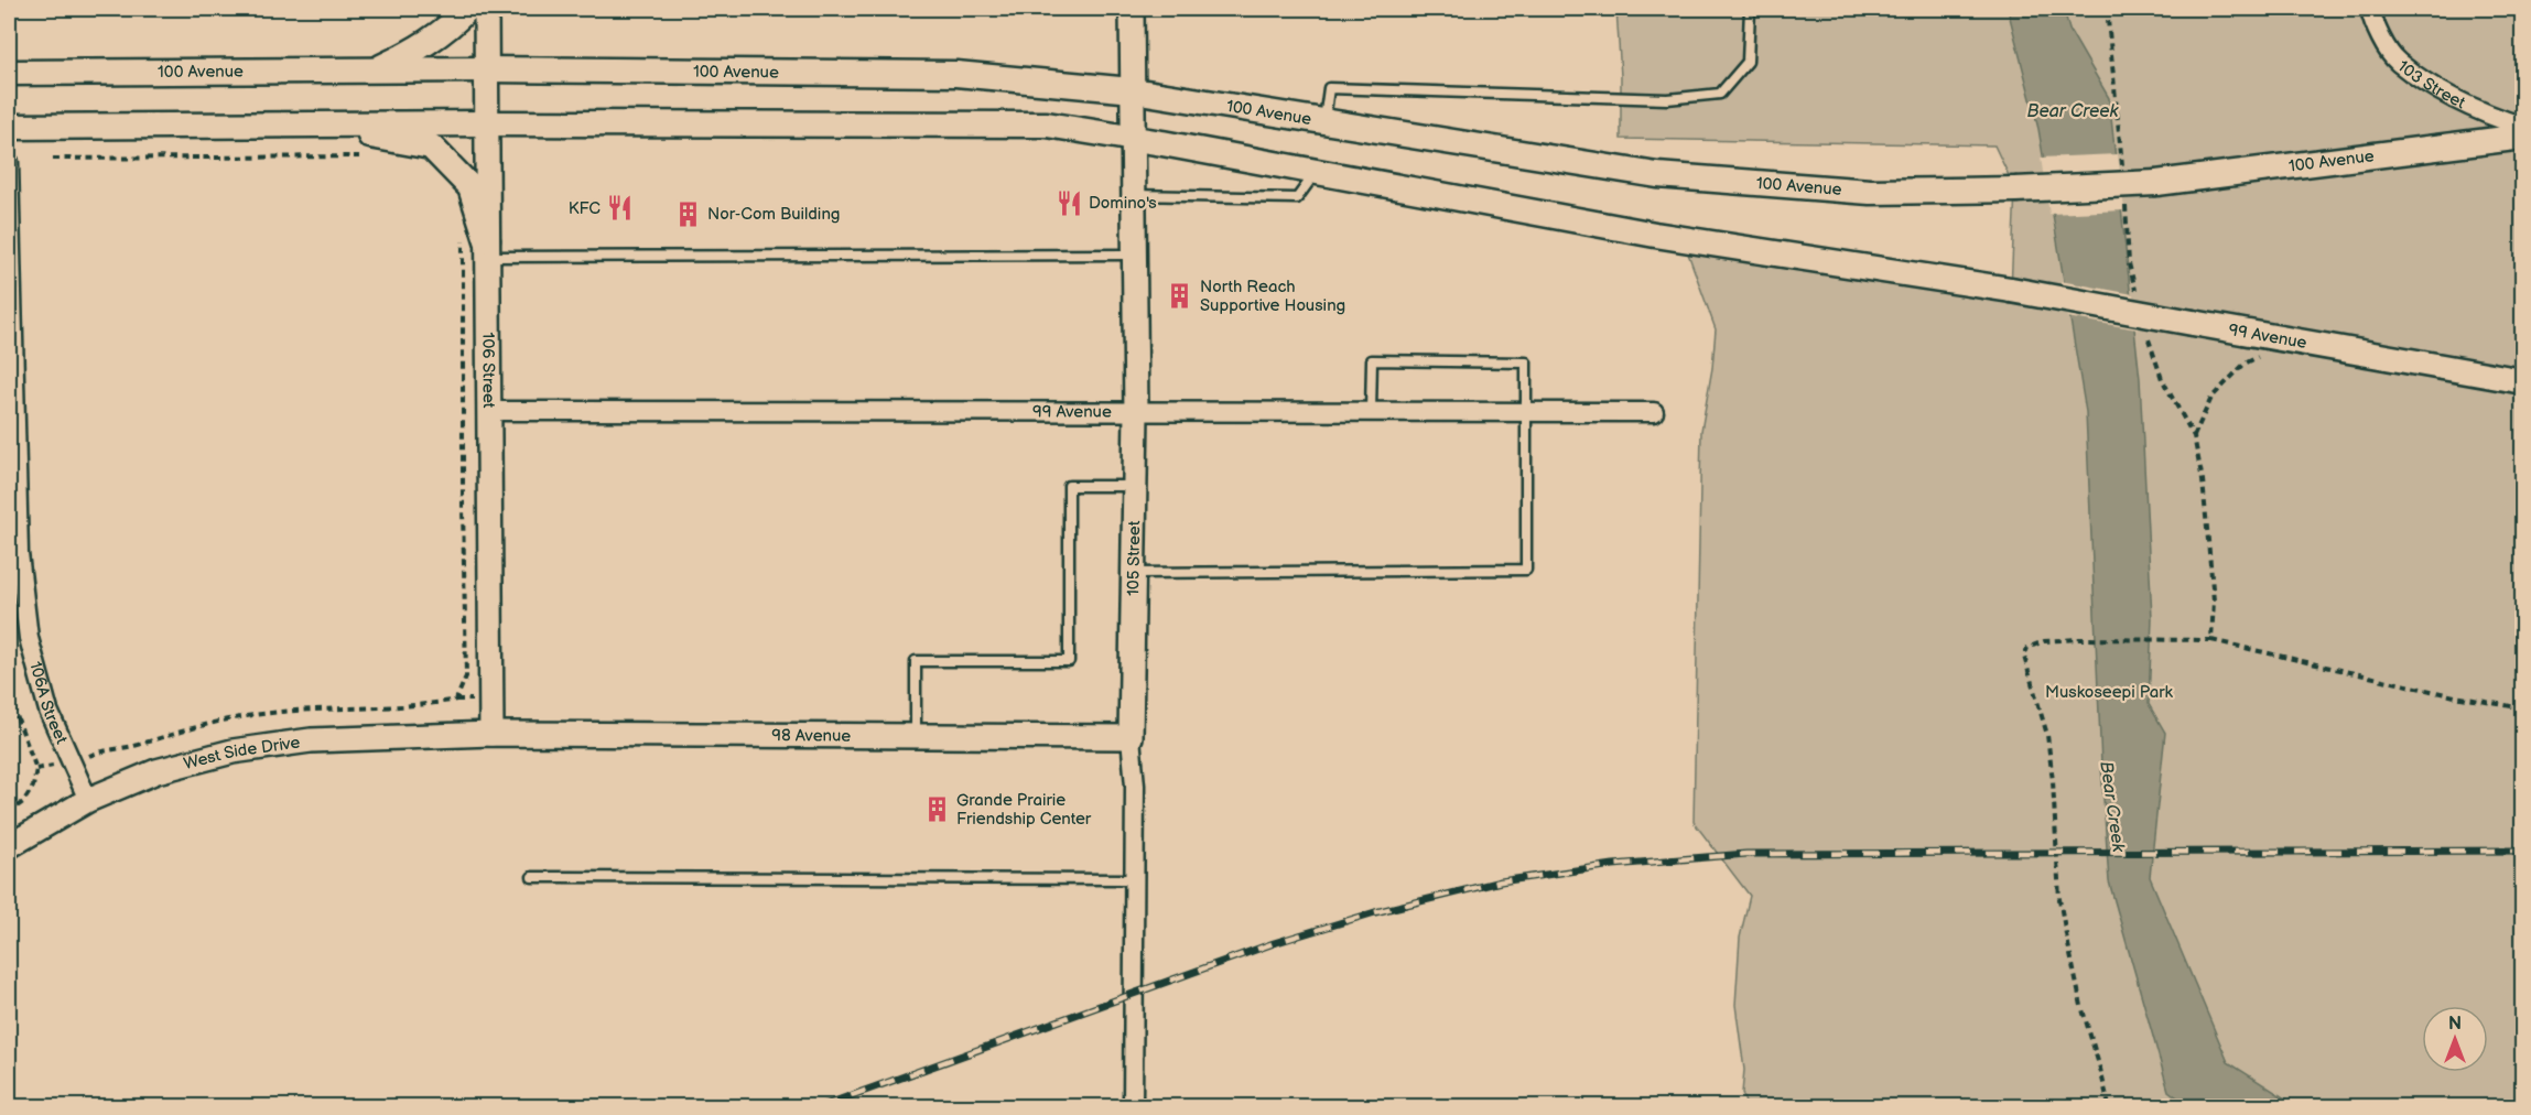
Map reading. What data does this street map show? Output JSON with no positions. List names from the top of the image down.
{
  "streets": {
    "main road": ["100 Avenue", "99 Avenue"],
    "street": [
      "103 Street",
      "106 Street",
      "105 Street",
      "106A Street",
      "98 Avenue",
      "West Side Drive"
    ]
  },
  "crossings": [
    ["100 Avenue", "106 Street"],
    ["100 Avenue", "105 Street"],
    ["99 Avenue", "106 Street"],
    ["99 Avenue", "105 Street"],
    ["106 Street", "98 Avenue"],
    ["106 Street", "West Side Drive"],
    ["105 Street", "98 Avenue"],
    ["106A Street", "West Side Drive"],
    ["98 Avenue", "West Side Drive"]
  ],
  "water": ["Bear Creek"],
  "parks": ["Muskoseepi Park"],
  "places": {
    "restaurant": ["Domino's", "KFC"],
    "building": ["Nor-Com Building", "North Reach Supportive Housing", "Grande Prairie Friendship Center"]
  },
  "north": "top"
}
